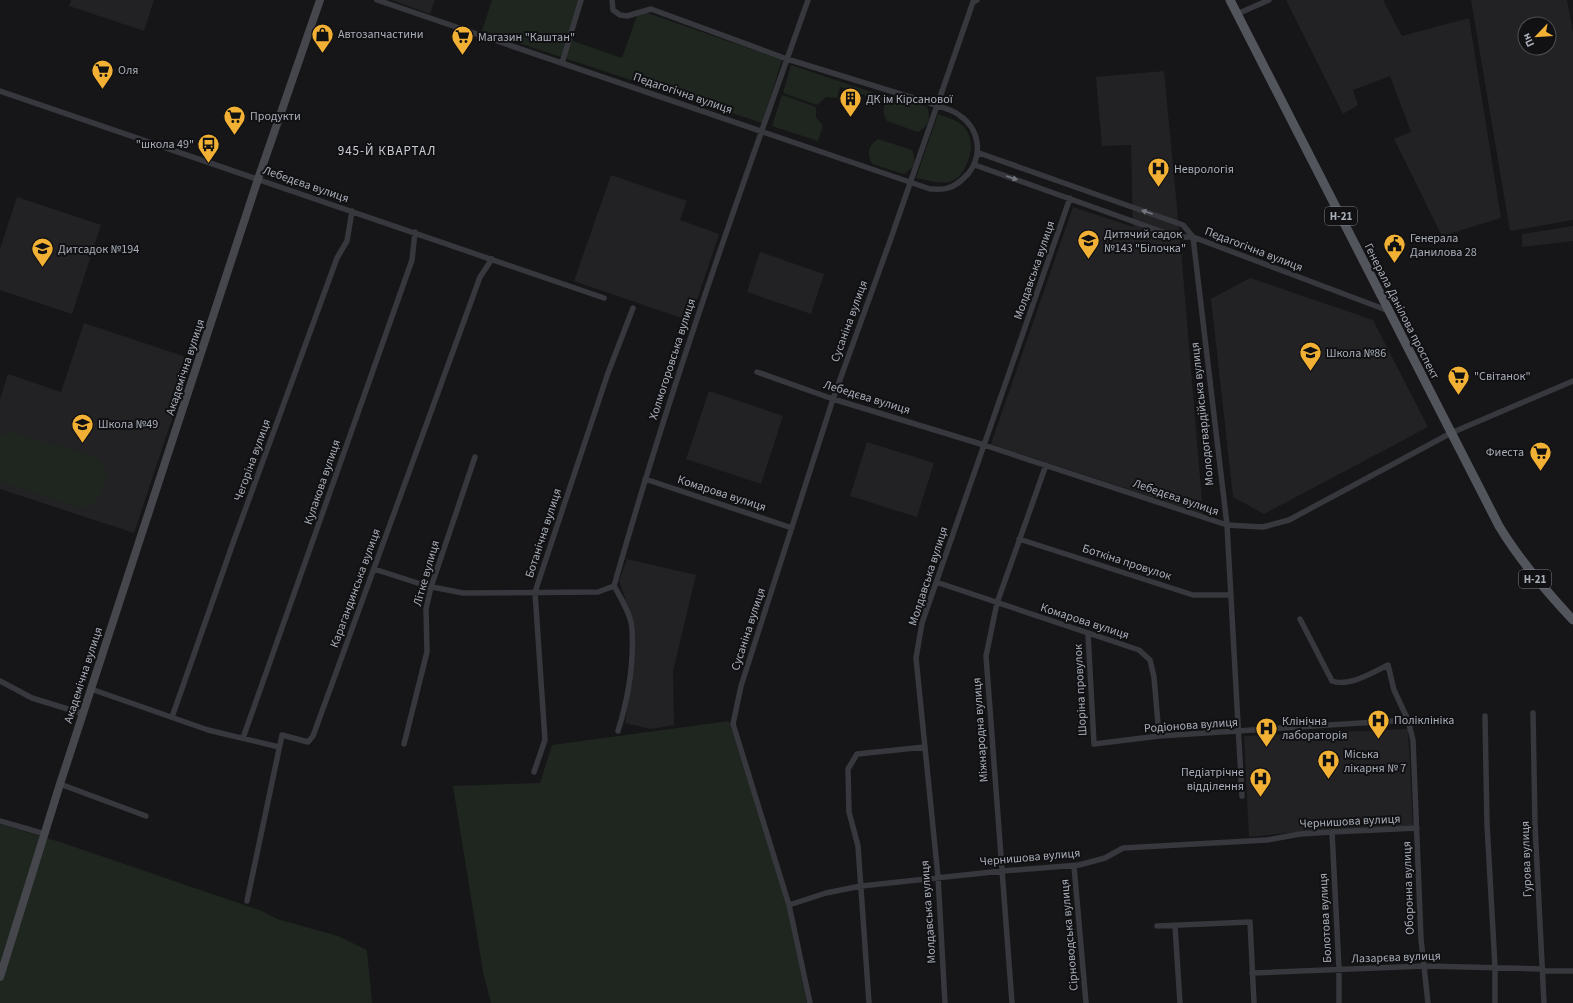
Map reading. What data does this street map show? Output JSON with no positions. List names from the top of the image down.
{
  "streets": {
    "main road": ["Н-21", "Генерала Данілова проспект", "Академічна вулиця"],
    "street": [
      "Педагогічна вулиця",
      "Лебедєва вулиця",
      "Молдавська вулиця",
      "Сусаніна вулиця",
      "Холмогоровська вулиця",
      "Молодогвардійська вулиця",
      "Чегоріна вулиця",
      "Кулакова вулиця",
      "Комарова вулиця",
      "Ботанічна вулиця",
      "Боткіна провулок",
      "Літке вулиця",
      "Карагандинська вулиця",
      "Шоріна провулок",
      "Родіонова вулиця",
      "Міжнародна вулиця",
      "Чернишова вулиця",
      "Гурова вулиця",
      "Оборонна вулиця",
      "Болотова вулиця",
      "Сірноводська вулиця",
      "Лазарєва вулиця"
    ]
  },
  "crossings": [
    ["Педагогічна вулиця", "Молдавська вулиця"],
    ["Педагогічна вулиця", "Генерала Данілова проспект"],
    ["Педагогічна вулиця", "Сусаніна вулиця"],
    ["Педагогічна вулиця", "Холмогоровська вулиця"],
    ["Педагогічна вулиця", "Молодогвардійська вулиця"],
    ["Лебедєва вулиця", "Молдавська вулиця"],
    ["Лебедєва вулиця", "Генерала Данілова проспект"],
    ["Лебедєва вулиця", "Сусаніна вулиця"],
    ["Лебедєва вулиця", "Академічна вулиця"],
    ["Лебедєва вулиця", "Молодогвардійська вулиця"],
    ["Лебедєва вулиця", "Чегоріна вулиця"],
    ["Лебедєва вулиця", "Кулакова вулиця"],
    ["Лебедєва вулиця", "Карагандинська вулиця"],
    ["Лебедєва вулиця", "Міжнародна вулиця"],
    ["Молдавська вулиця", "Комарова вулиця"],
    ["Молдавська вулиця", "Чернишова вулиця"],
    ["Сусаніна вулиця", "Комарова вулиця"],
    ["Сусаніна вулиця", "Чернишова вулиця"],
    ["Холмогоровська вулиця", "Комарова вулиця"],
    ["Молодогвардійська вулиця", "Боткіна провулок"],
    ["Молодогвардійська вулиця", "Родіонова вулиця"],
    ["Комарова вулиця", "Шоріна провулок"],
    ["Комарова вулиця", "Родіонова вулиця"],
    ["Комарова вулиця", "Міжнародна вулиця"],
    ["Боткіна провулок", "Міжнародна вулиця"],
    ["Шоріна провулок", "Родіонова вулиця"],
    ["Родіонова вулиця", "Оборонна вулиця"],
    ["Міжнародна вулиця", "Чернишова вулиця"],
    ["Чернишова вулиця", "Оборонна вулиця"],
    ["Чернишова вулиця", "Болотова вулиця"],
    ["Чернишова вулиця", "Сірноводська вулиця"],
    ["Гурова вулиця", "Лазарєва вулиця"],
    ["Оборонна вулиця", "Лазарєва вулиця"],
    ["Болотова вулиця", "Лазарєва вулиця"]
  ],
  "districts": ["945-Й КВАРТАЛ"],
  "places": {
    "shop": ["Автозапчастини"],
    "supermarket": [
      "Магазин \"Каштан\"",
      "Оля",
      "Продукти",
      "\"Світанок\"",
      "Фиеста"
    ],
    "building": ["ДК ім Кірсанової"],
    "bus stop": ["\"школа 49\""],
    "hospital": [
      "Неврологія",
      "Поліклініка",
      "Клінічна лабораторія",
      "Міська лікарня № 7",
      "Педіатрічне відділення"
    ],
    "school or university": [
      "Дитячий садок №143 \"Білочка\"",
      "Дитсадок №194",
      "Школа №86",
      "Школа №49"
    ],
    "public building": ["Генерала Данилова 28"]
  },
  "north": "bottom left"
}
